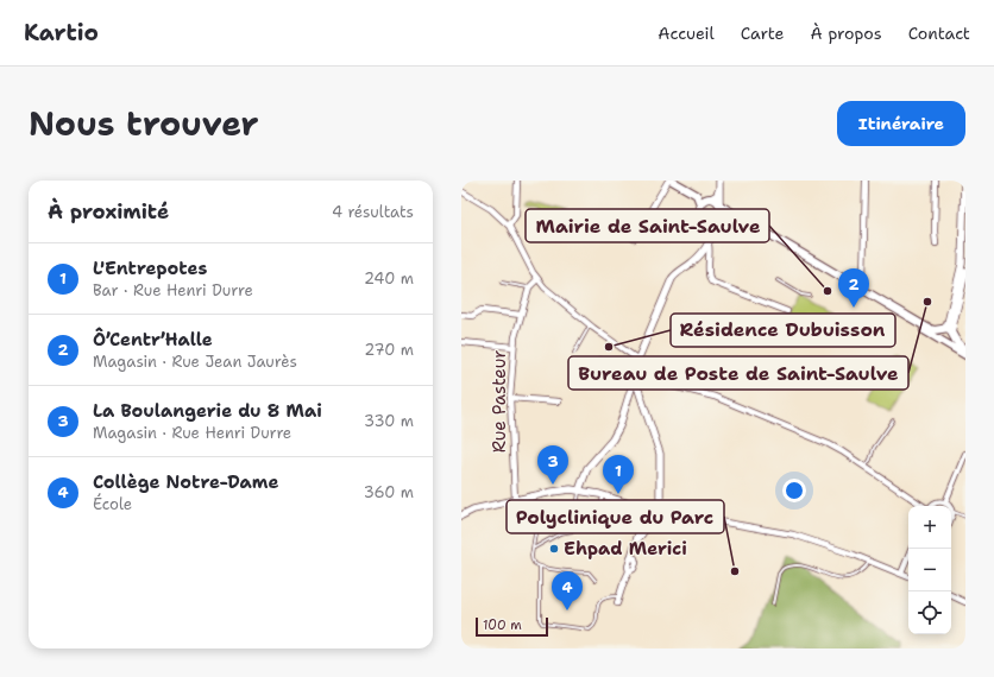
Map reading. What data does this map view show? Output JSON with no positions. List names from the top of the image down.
{
  "streets": {
    "street": ["Rue Pasteur"]
  },
  "places": [
    "Mairie de Saint-Saulve",
    "Bureau de Poste de Saint-Saulve",
    "Résidence Dubuisson",
    "Ehpad Merici",
    "Polyclinique du Parc"
  ],
  "scale_bar": "100 m",
  "page": {
    "header": "Kartio",
    "nav": [
      "Accueil",
      "Carte",
      "À propos",
      "Contact"
    ],
    "title": "Nous trouver",
    "buttons": "Itinéraire",
    "heading": ["À proximité", "4 résultats"],
    "list": [
      {
        "mark": "1",
        "name": "L'Entrepotes",
        "note": "Bar · Rue Henri Durre",
        "value": "240 m"
      },
      {
        "mark": "2",
        "name": "Ô’Centr’Halle",
        "note": "Magasin · Rue Jean Jaurès",
        "value": "270 m"
      },
      {
        "mark": "3",
        "name": "La Boulangerie du 8 Mai",
        "note": "Magasin · Rue Henri Durre",
        "value": "330 m"
      },
      {
        "mark": "4",
        "name": "Collège Notre-Dame",
        "note": "École",
        "value": "360 m"
      }
    ],
    "pins": [
      "2",
      "3",
      "1",
      "4"
    ],
    "map_buttons": ["+", "−"],
    "scale": "100 m"
  }
}
